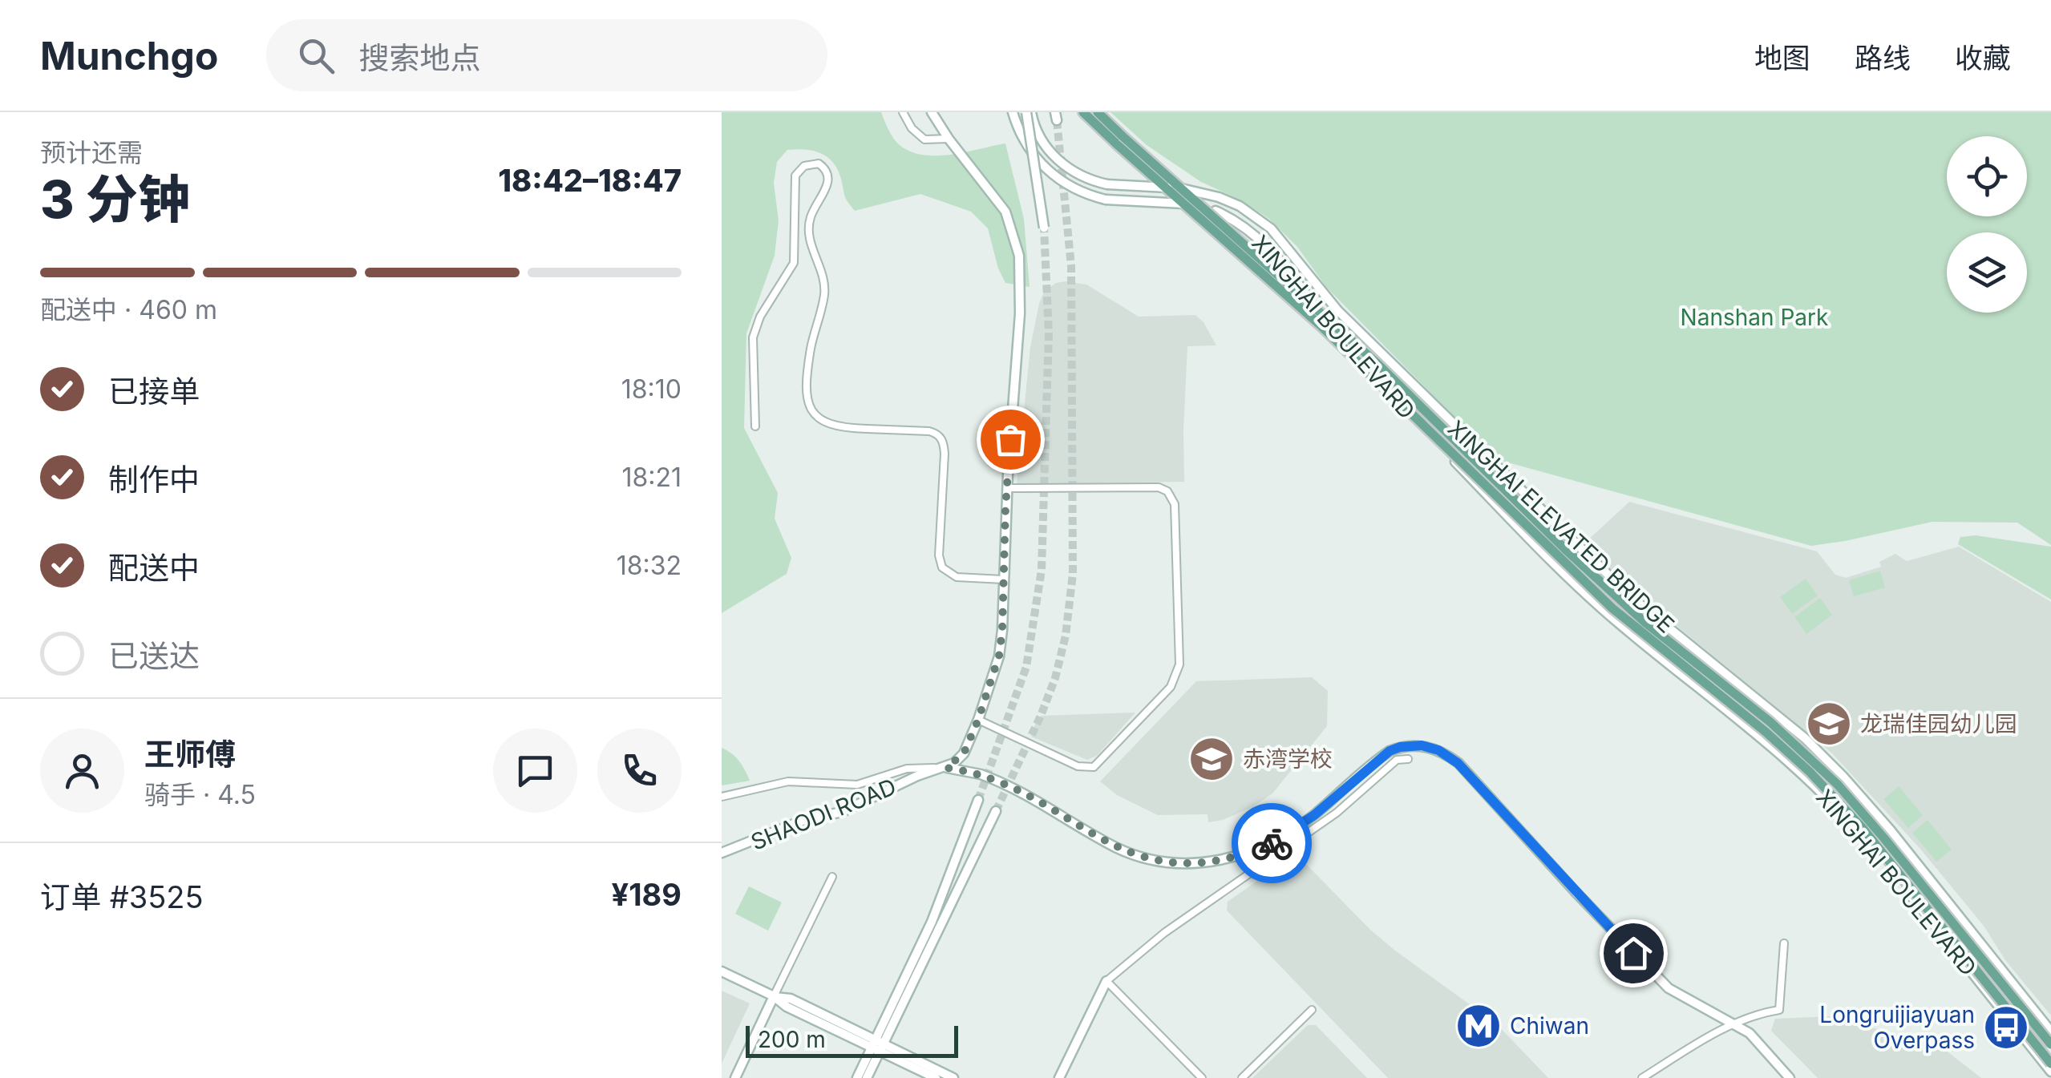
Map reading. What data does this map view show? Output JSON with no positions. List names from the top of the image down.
{
  "streets": {
    "main road": ["XINGHAI ELEVATED BRIDGE"],
    "street": ["XINGHAI BOULEVARD", "SHAODI ROAD"]
  },
  "parks": ["Nanshan Park"],
  "places": {
    "school or university": ["龙瑞佳园幼儿园", "赤湾学校"],
    "metro station": ["Chiwan"],
    "bus stop": ["Longruijiayuan Overpass"]
  },
  "scale_bar": "200 m",
  "page": {
    "header": "Munchgo",
    "search": "搜索地点",
    "nav": ["地图", "路线", "收藏"],
    "heading": ["3 分钟", "预计还需", "18:42–18:47"],
    "panel": [
      "王师傅",
      "骑手 · 4.5",
      "订单 #3525",
      "¥189"
    ],
    "bar": "配送中 · 460 m",
    "list": [
      ["已接单", "18:10"],
      ["制作中", "18:21"],
      ["配送中", "18:32"],
      "已送达"
    ],
    "scale": "200 m"
  }
}
